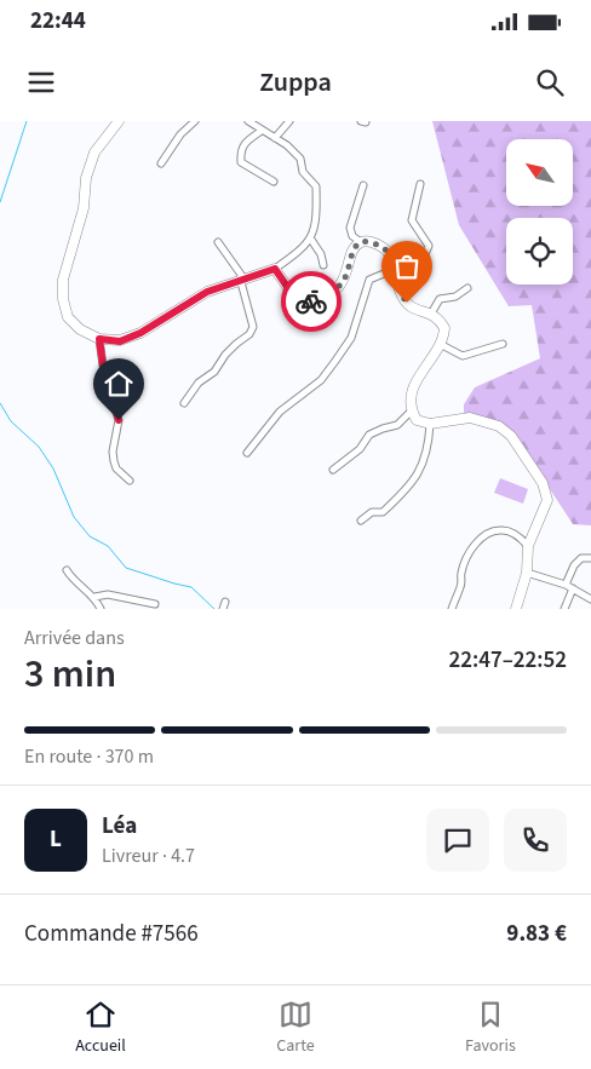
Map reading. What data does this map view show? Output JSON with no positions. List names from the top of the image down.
{
  "north": "top left",
  "page": {
    "status": "22:44",
    "header": "Zuppa",
    "heading": ["3 min", "Arrivée dans", "22:47–22:52"],
    "panel": [
      "Léa",
      "Livreur · 4.7",
      "Commande #7566",
      "9.83 €"
    ],
    "bar": "En route · 370 m",
    "round": "L",
    "tabs": ["Accueil", "Carte", "Favoris"]
  }
}
